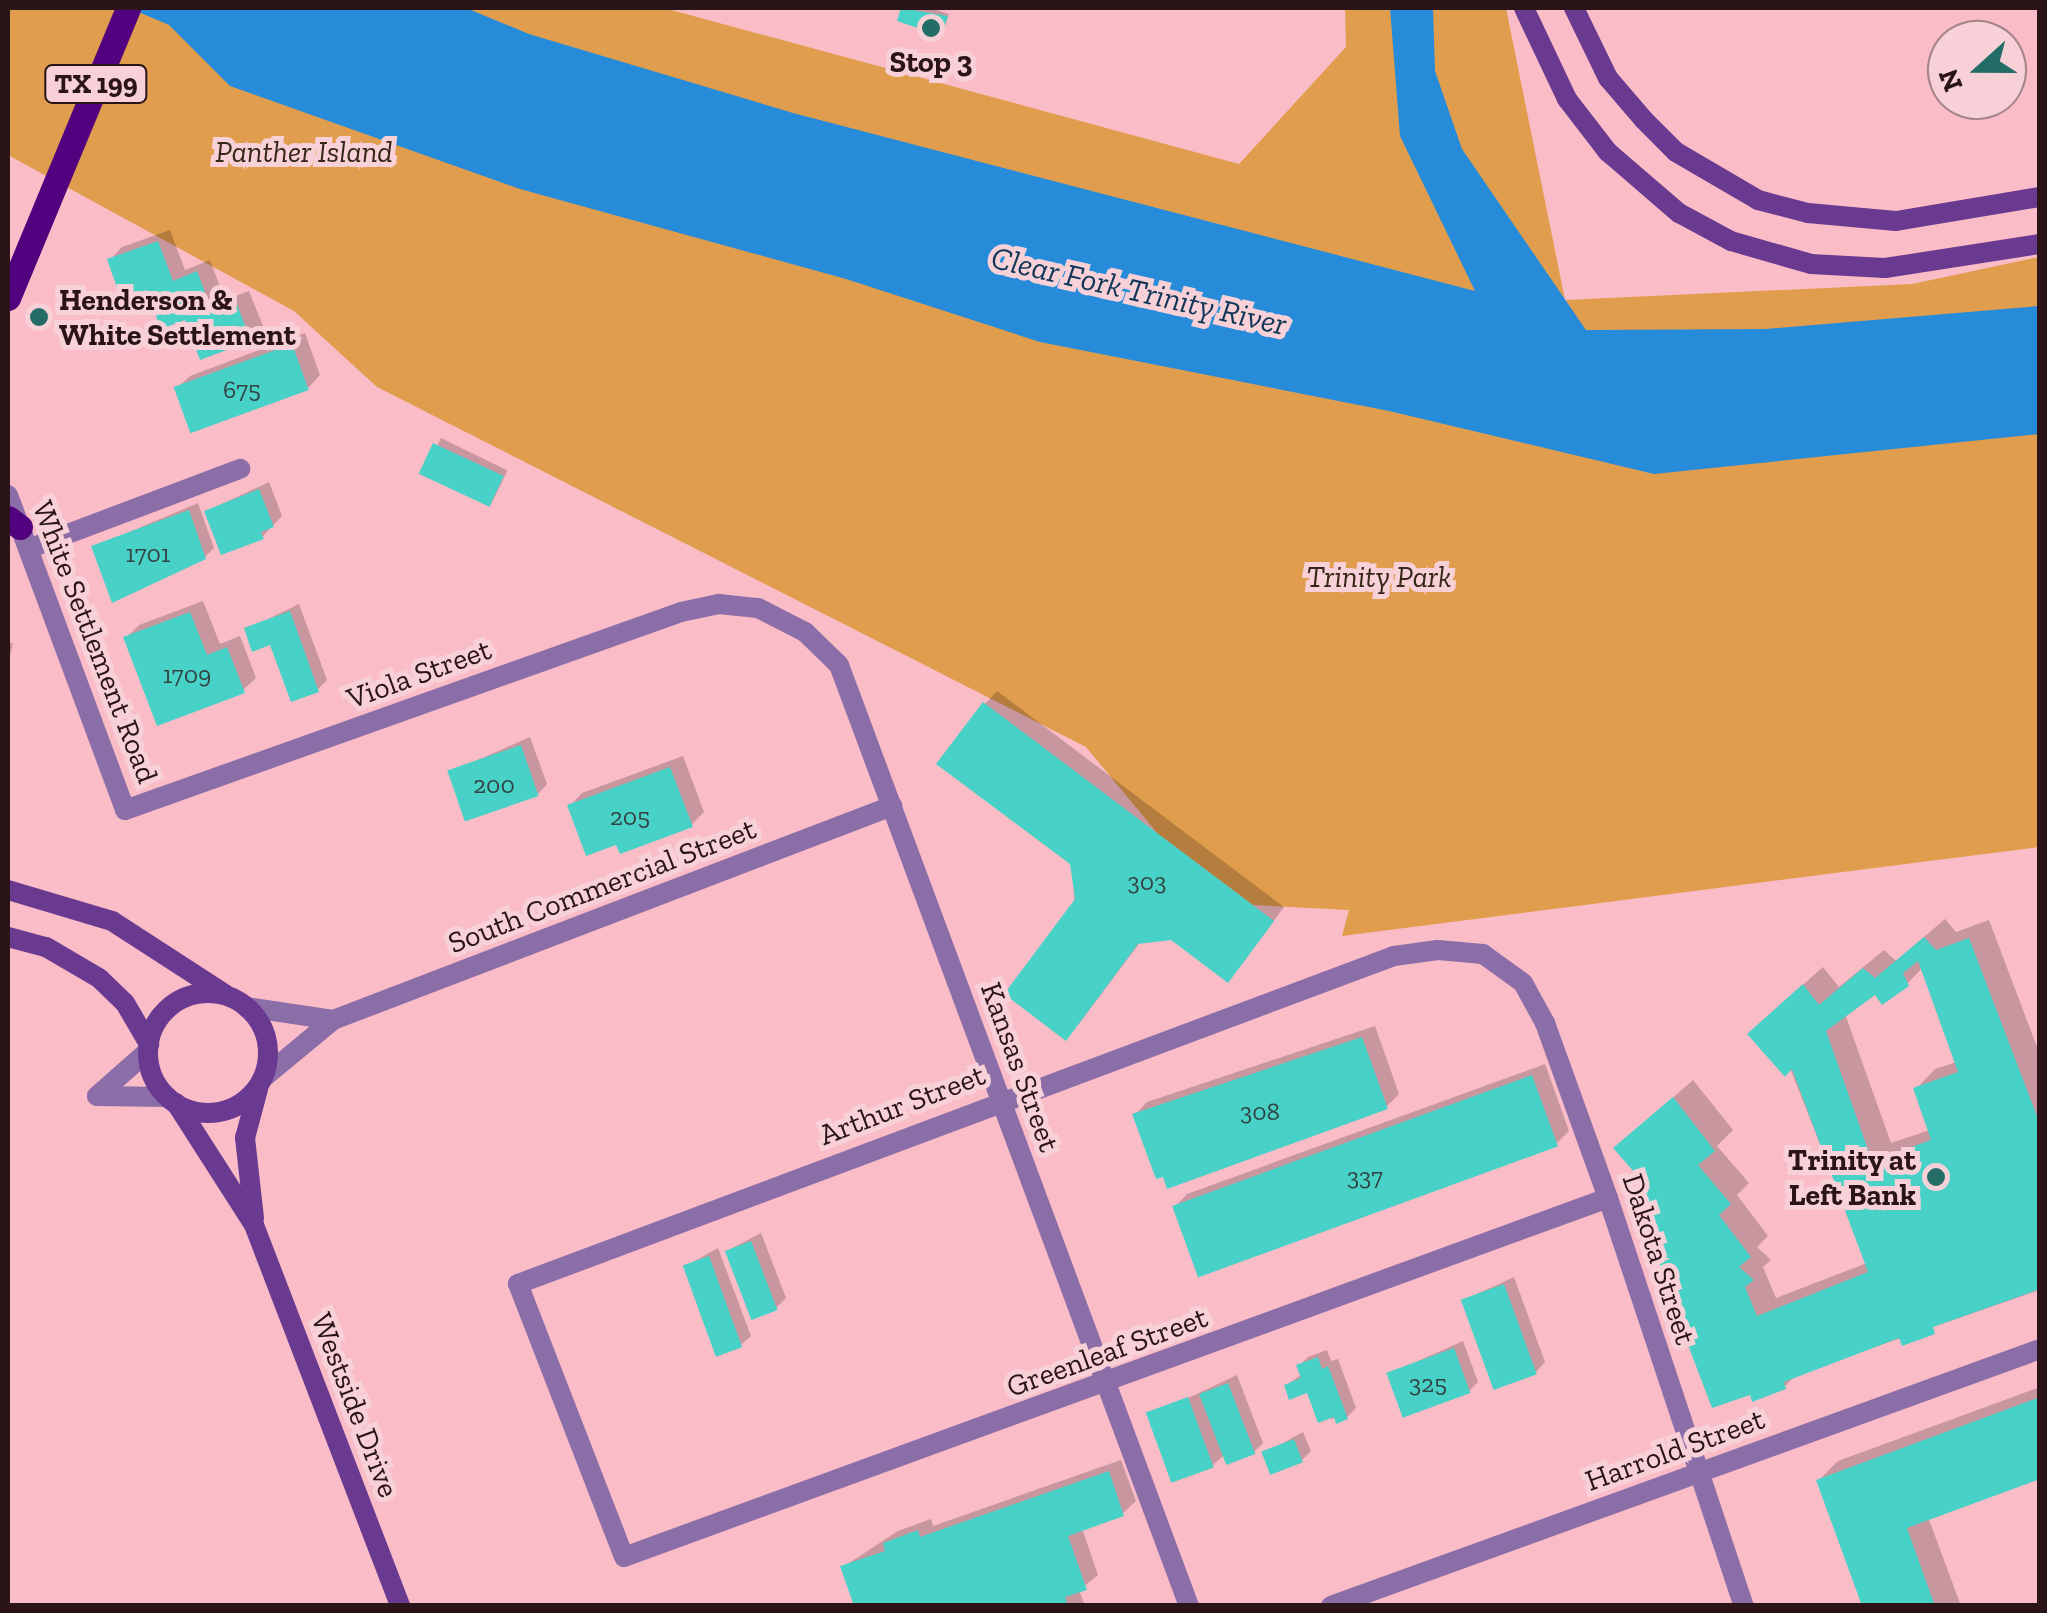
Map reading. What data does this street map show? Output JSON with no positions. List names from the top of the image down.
{
  "streets": {
    "main road": ["TX 199", "Westside Drive"],
    "street": [
      "White Settlement Road",
      "Viola Street",
      "South Commercial Street",
      "Kansas Street",
      "Arthur Street",
      "Dakota Street",
      "Greenleaf Street",
      "Harrold Street"
    ]
  },
  "crossings": [
    ["White Settlement Road", "Viola Street"],
    ["Viola Street", "Kansas Street"],
    ["South Commercial Street", "Kansas Street"],
    ["South Commercial Street", "Westside Drive"],
    ["Kansas Street", "Arthur Street"],
    ["Kansas Street", "Greenleaf Street"],
    ["Arthur Street", "Dakota Street"],
    ["Arthur Street", "Greenleaf Street"],
    ["Dakota Street", "Greenleaf Street"],
    ["Dakota Street", "Harrold Street"]
  ],
  "water": ["Clear Fork Trinity River"],
  "parks": ["Panther Island", "Trinity Park"],
  "places": ["Stop 3", "Henderson & White Settlement", "Trinity at Left Bank"],
  "house_numbers": [
    "675",
    "1701",
    "1709",
    "200",
    "205",
    "303",
    "308",
    "337",
    "325"
  ],
  "north": "left"
}
